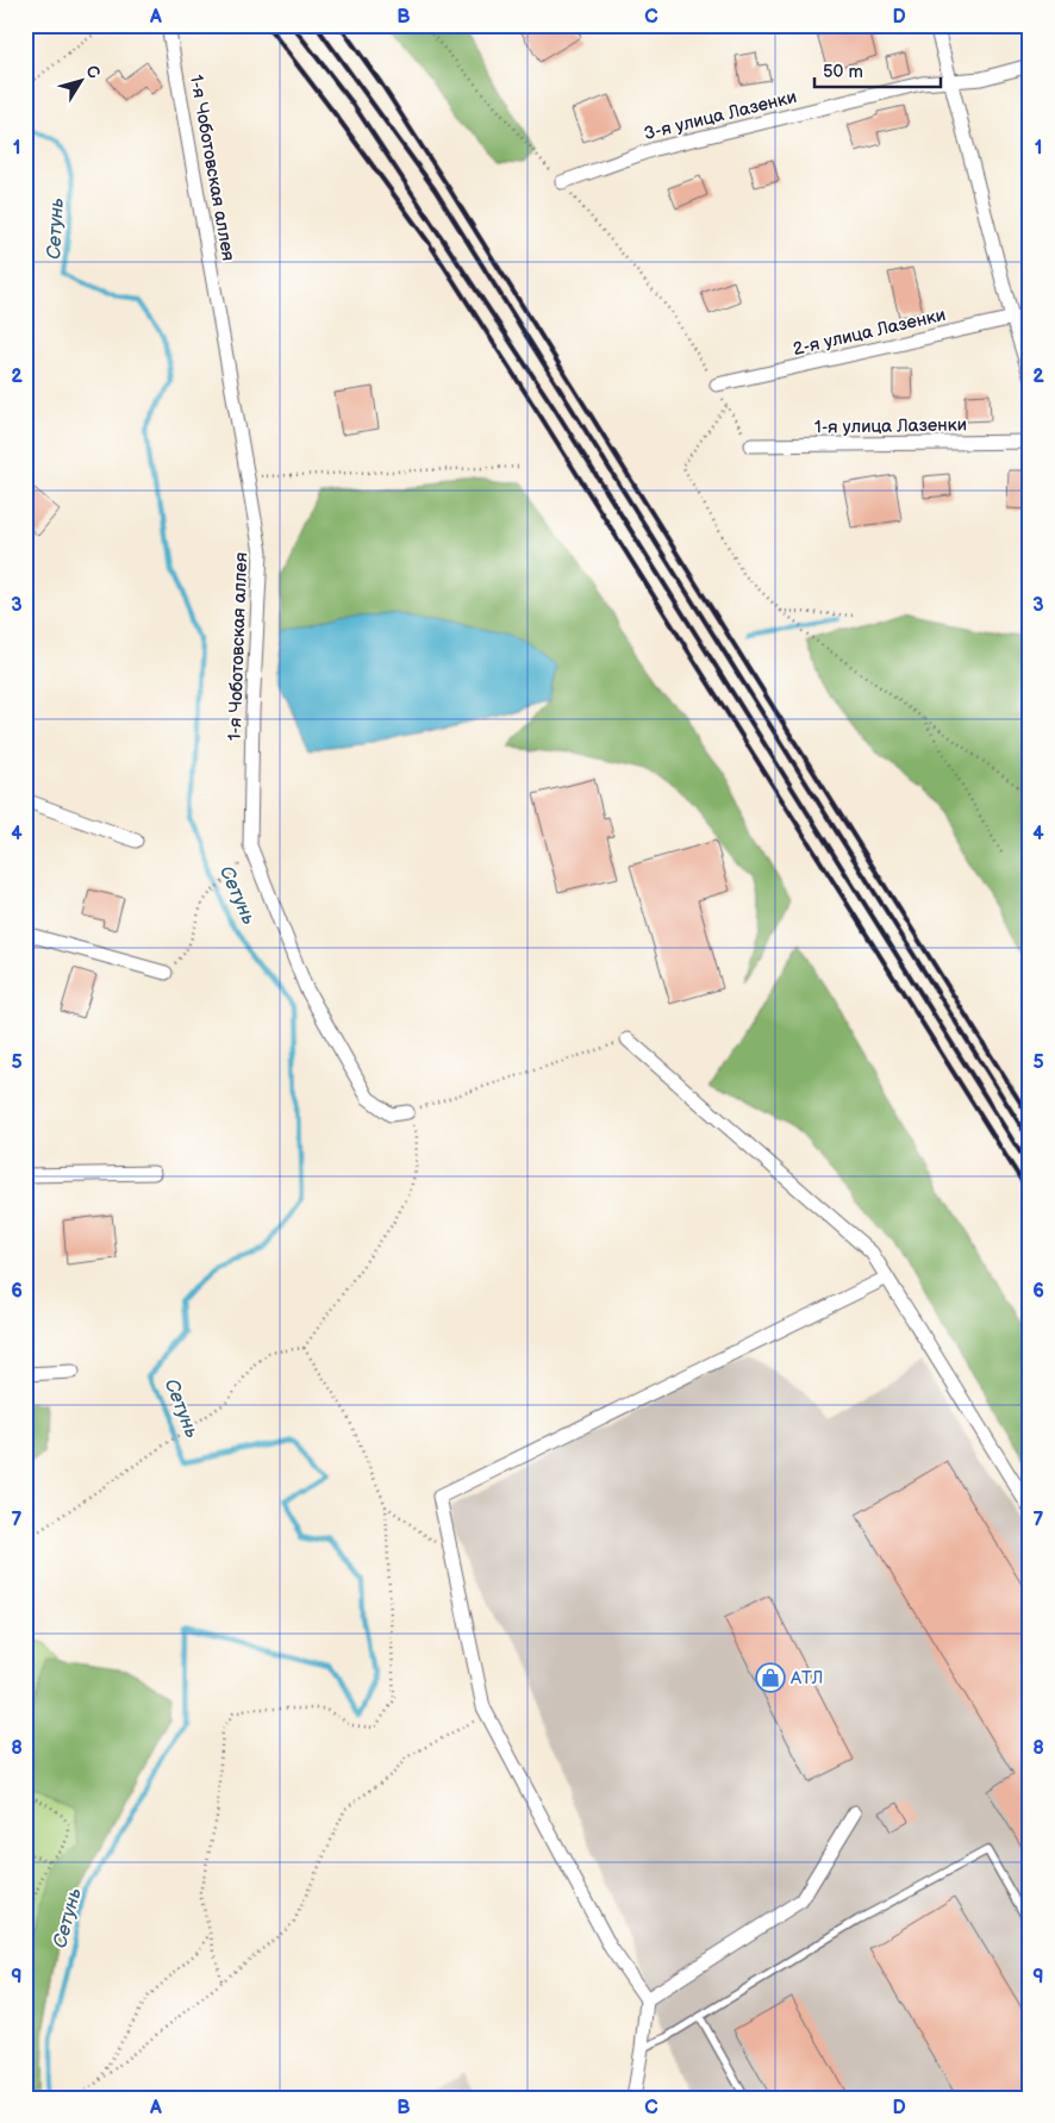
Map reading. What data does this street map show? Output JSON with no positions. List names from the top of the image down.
{
  "streets": {
    "street": [
      "3-я улица Лазенки",
      "1-я Чоботовская аллея",
      "2-я улица Лазенки",
      "1-я улица Лазенки"
    ]
  },
  "water": ["Сетунь"],
  "places": {
    "shop": ["АТЛ"]
  },
  "scale_bar": "50 m",
  "north": "top right",
  "grid": {
    "columns": [
      "A",
      "B",
      "C",
      "D"
    ],
    "rows": [
      "1",
      "2",
      "3",
      "4",
      "5",
      "6",
      "7",
      "8",
      "9"
    ]
  }
}
